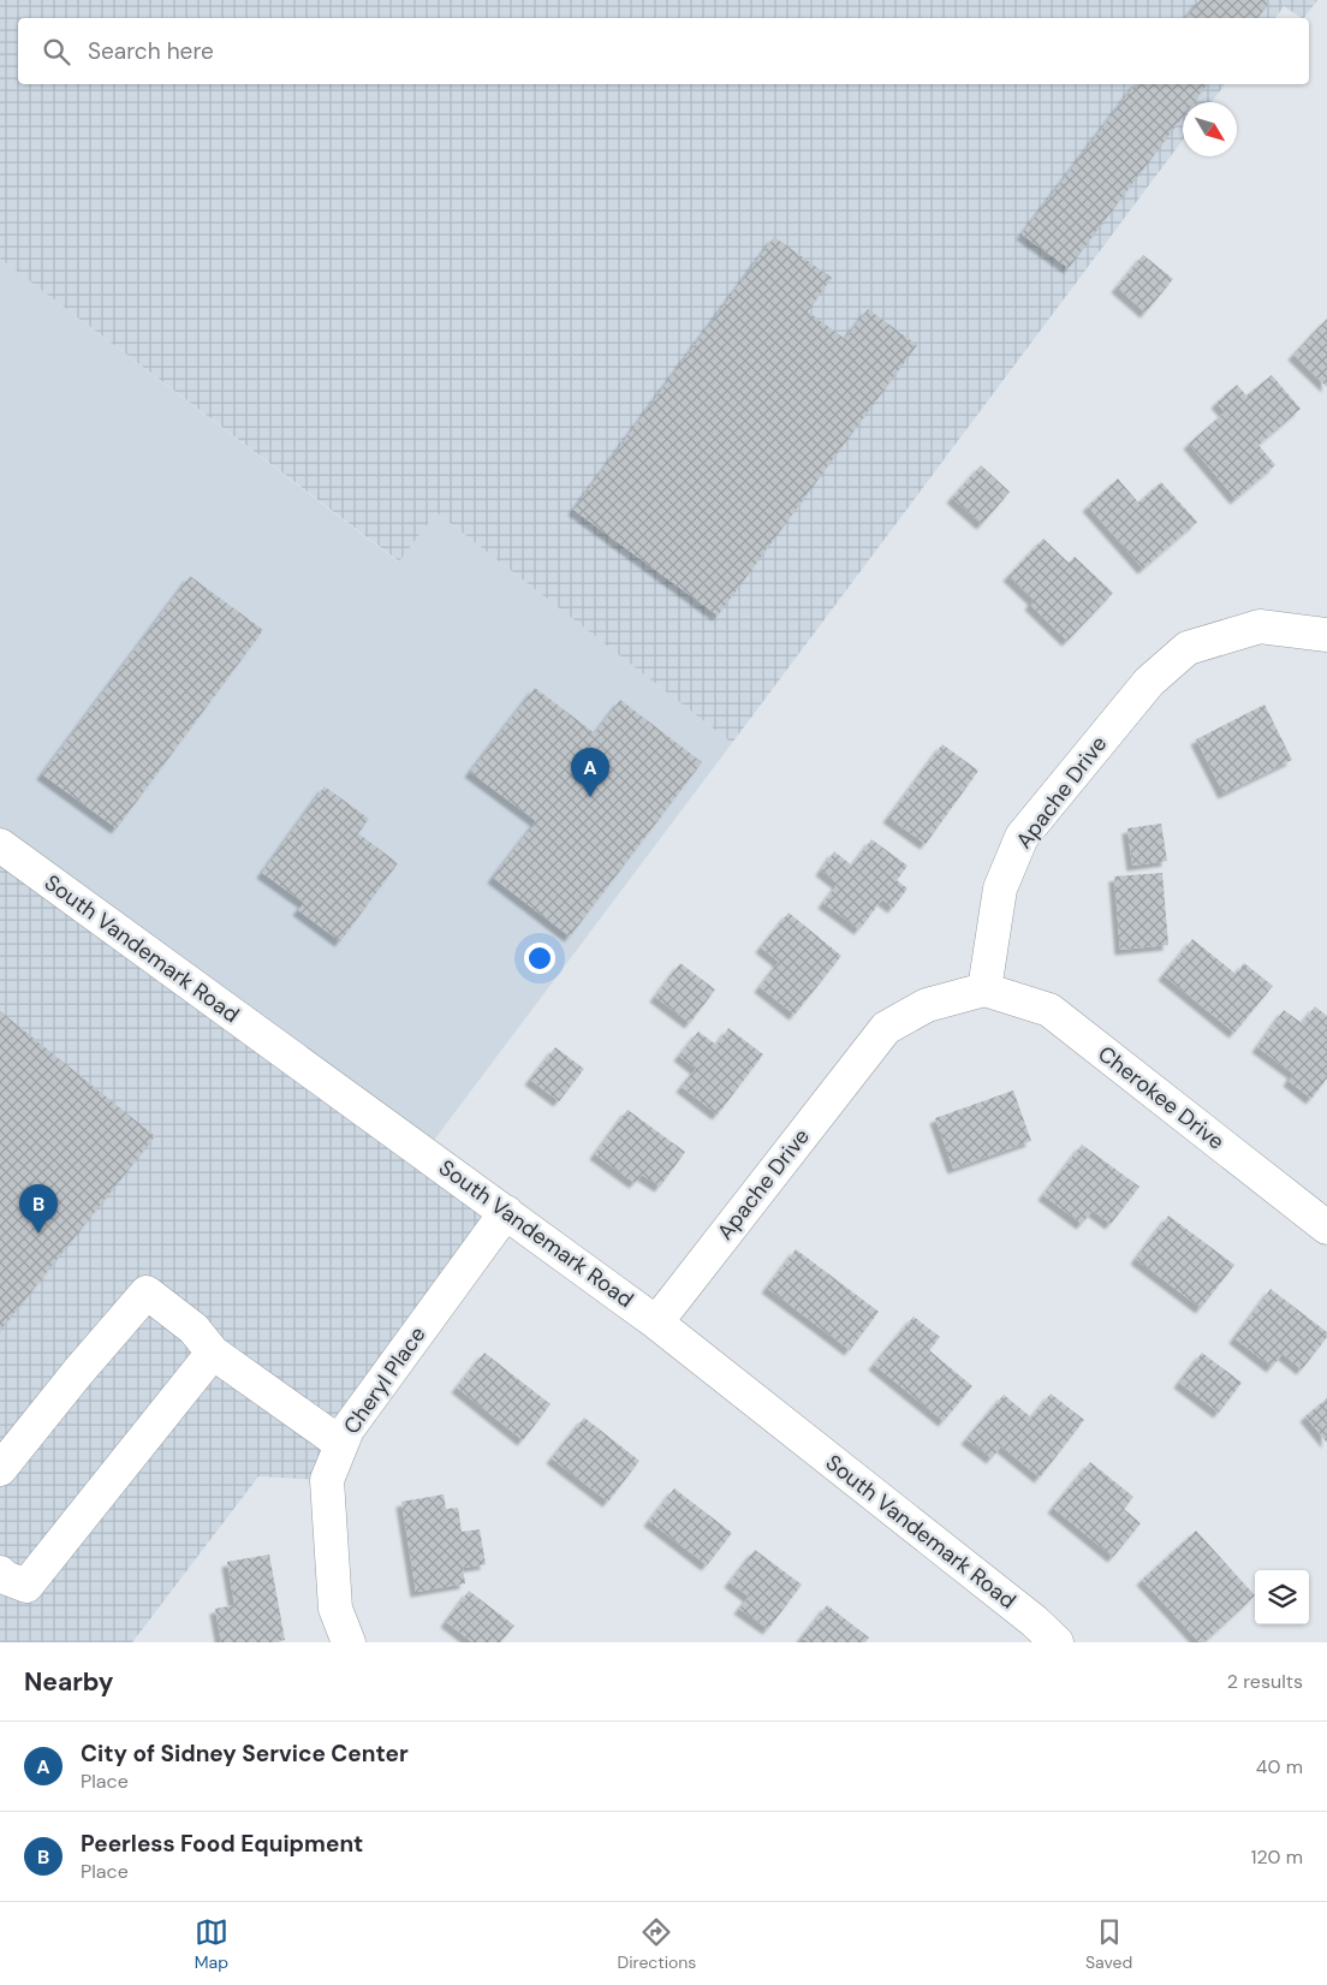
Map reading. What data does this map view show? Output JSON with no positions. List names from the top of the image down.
{
  "streets": {
    "street": [
      "Apache Drive",
      "South Vandemark Road",
      "Cherokee Drive",
      "Cheryl Place"
    ]
  },
  "crossings": [
    ["Apache Drive", "South Vandemark Road"],
    ["Apache Drive", "Cherokee Drive"],
    ["South Vandemark Road", "Cheryl Place"]
  ],
  "north": "bottom right",
  "page": {
    "search": "Search here",
    "pins": ["A", "B"],
    "heading": ["Nearby", "2 results"],
    "list": [
      {
        "mark": "A",
        "name": "City of Sidney Service Center",
        "note": "Place",
        "value": "40 m"
      },
      {
        "mark": "B",
        "name": "Peerless Food Equipment",
        "note": "Place",
        "value": "120 m"
      }
    ],
    "nav": ["Map", "Directions", "Saved"]
  }
}
